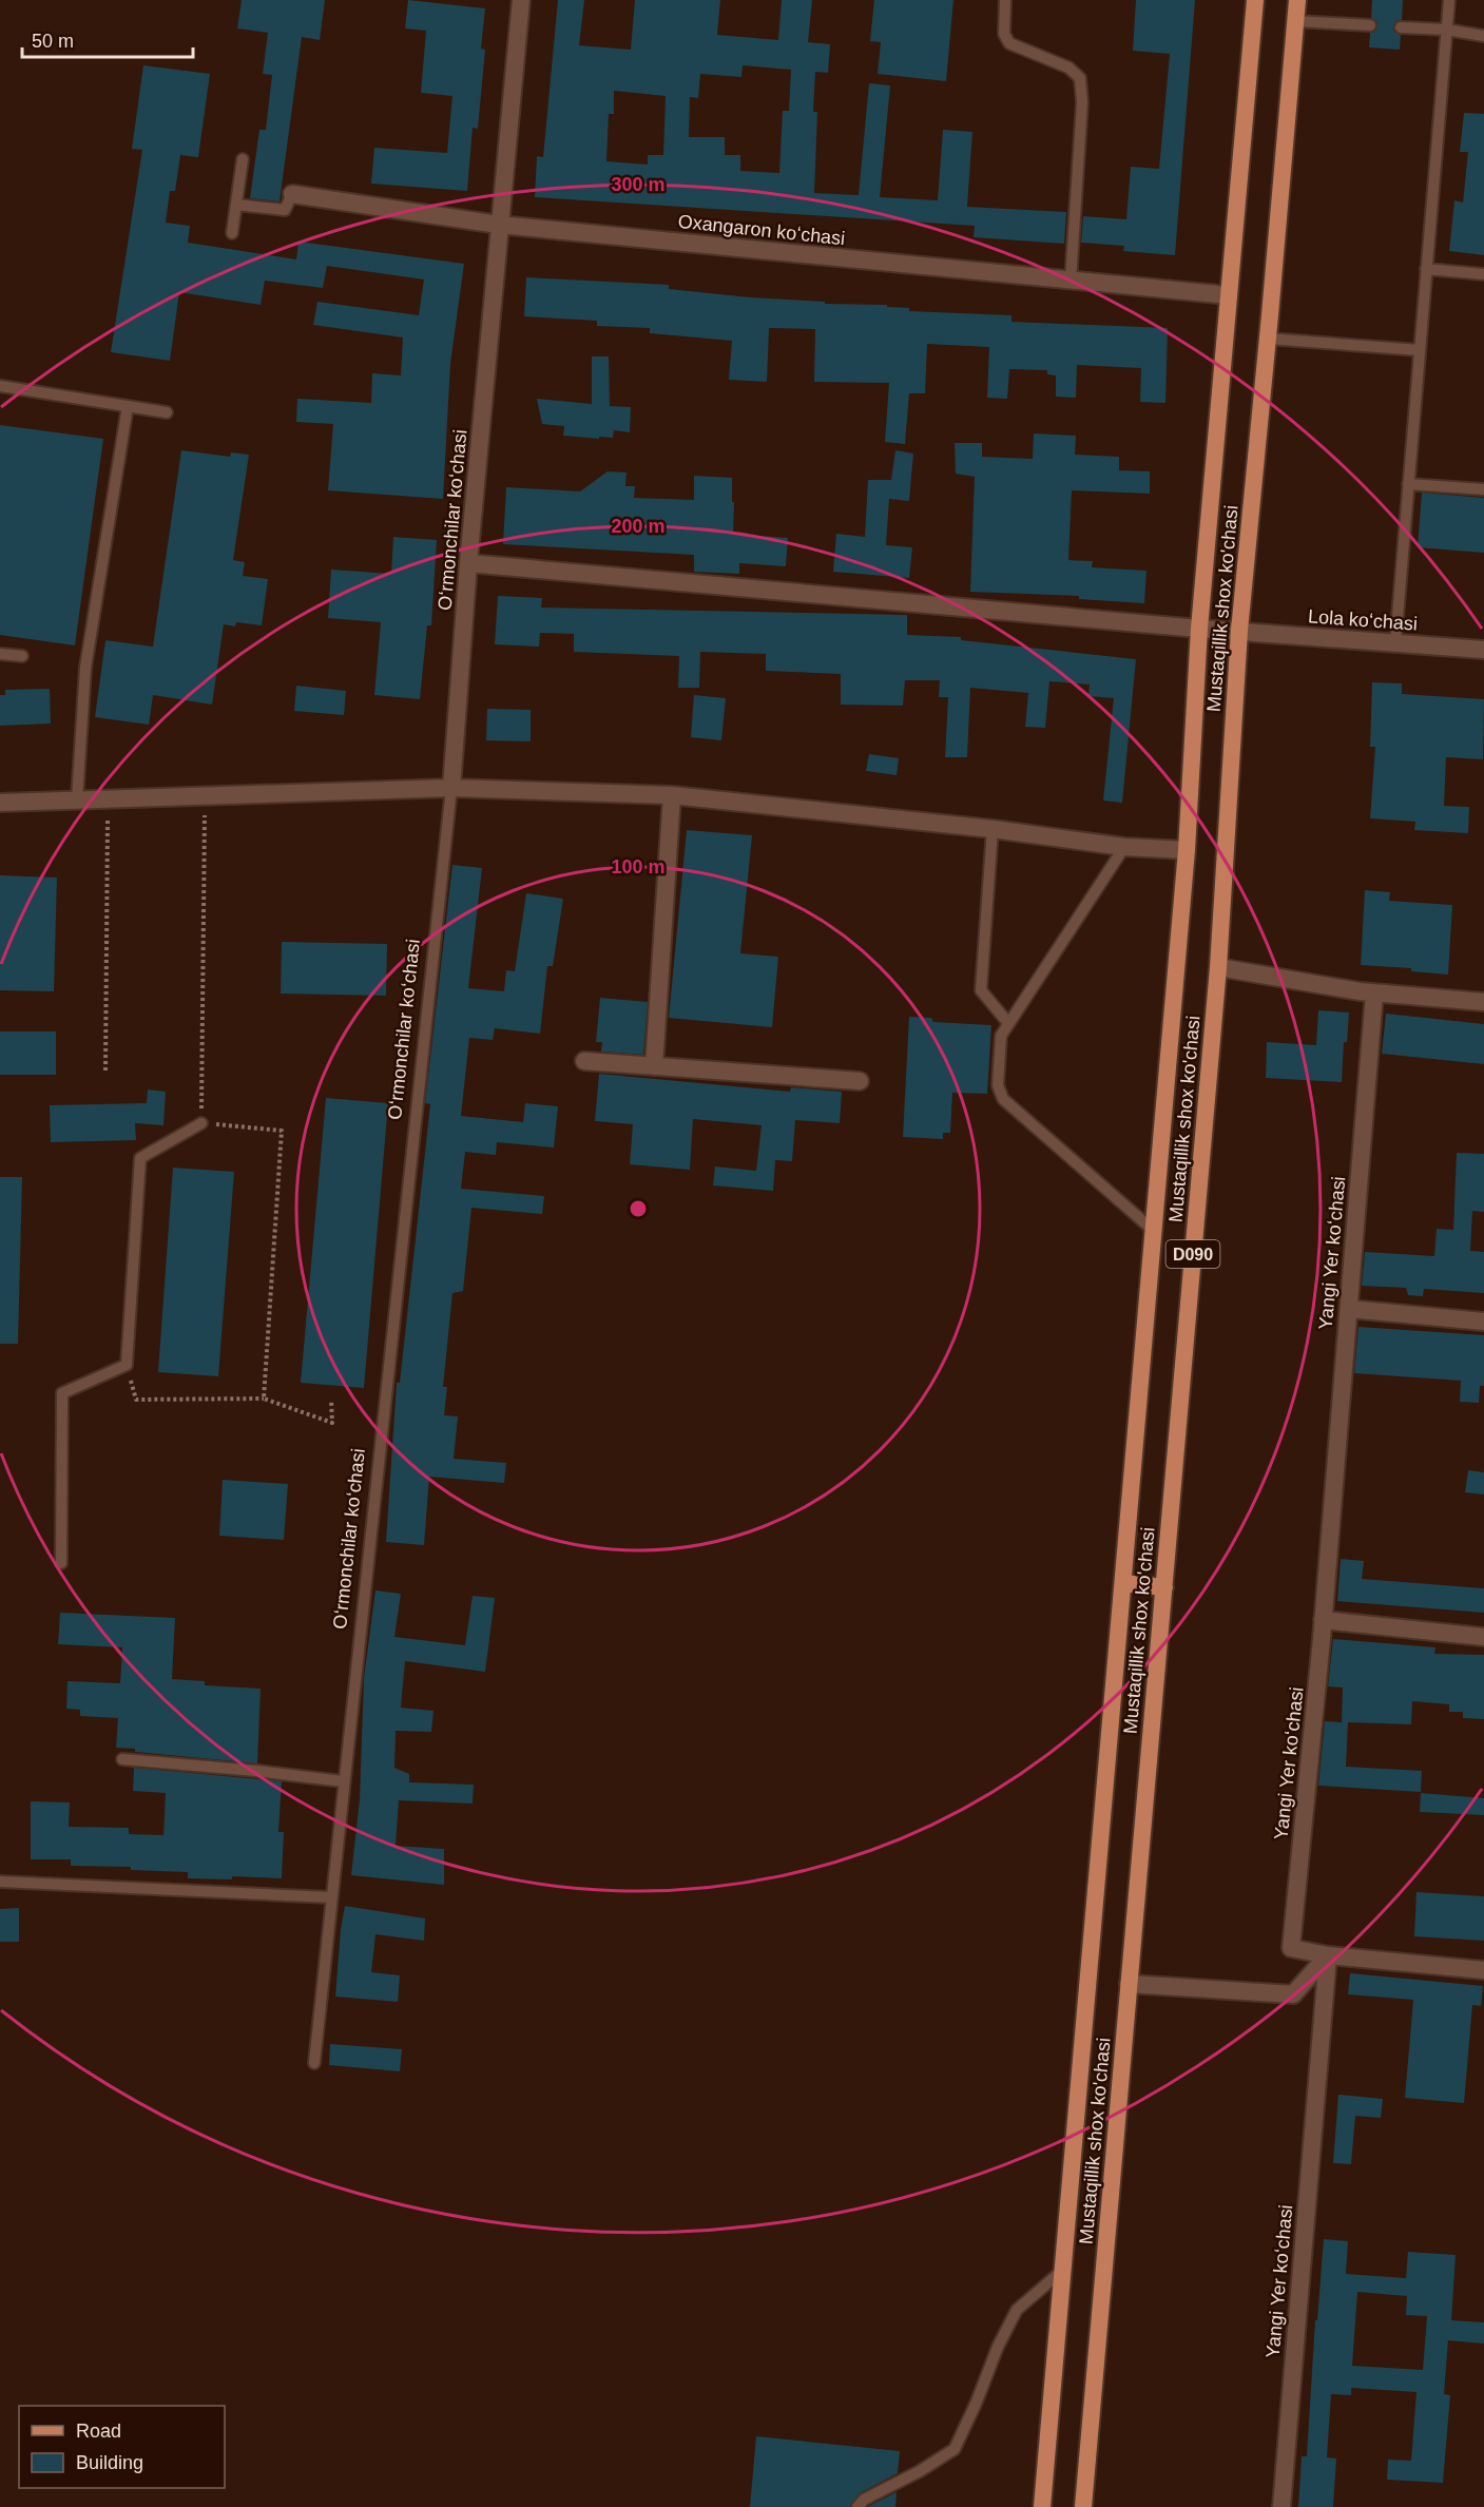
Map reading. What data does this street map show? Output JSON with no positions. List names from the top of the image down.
{
  "streets": {
    "main road": ["Mustaqillik shox ko'chasi", "D090"],
    "street": [
      "Oxangaron koʻchasi",
      "Oʻrmonchilar koʻchasi",
      "Lola koʻchasi",
      "Yangi Yer koʻchasi"
    ]
  },
  "crossings": [
    ["Oxangaron koʻchasi", "Oʻrmonchilar koʻchasi"],
    ["Oxangaron koʻchasi", "Mustaqillik shox ko'chasi"],
    ["Oʻrmonchilar koʻchasi", "Lola koʻchasi"],
    ["Mustaqillik shox ko'chasi", "Lola koʻchasi"]
  ],
  "legend": ["Road", "Building"],
  "scale_bar": "50 m",
  "rings": ["300 m", "200 m", "100 m"]
}
